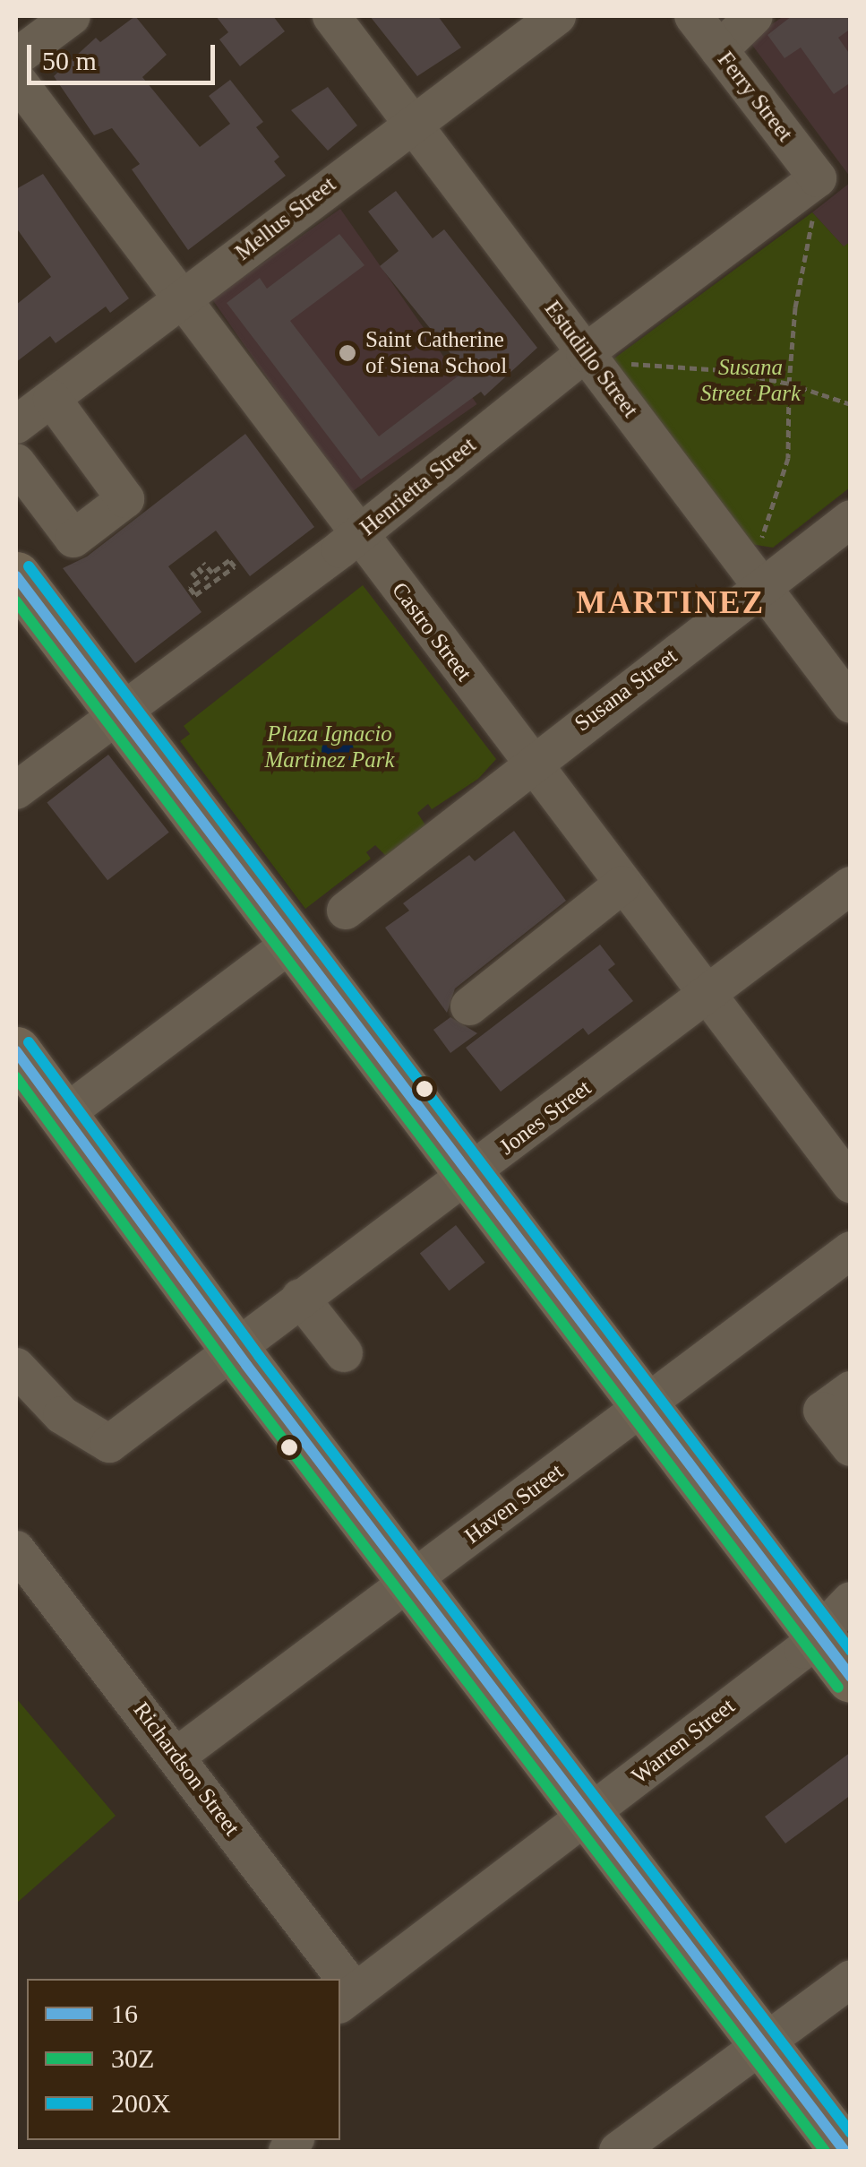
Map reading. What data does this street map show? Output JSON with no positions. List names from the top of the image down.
{
  "streets": {
    "street": [
      "Ferry Street",
      "Mellus Street",
      "Estudillo Street",
      "Henrietta Street",
      "Castro Street",
      "Susana Street",
      "Jones Street",
      "Haven Street",
      "Warren Street",
      "Richardson Street"
    ]
  },
  "crossings": [
    ["Ferry Street", "Henrietta Street"],
    ["Mellus Street", "Estudillo Street"],
    ["Mellus Street", "Castro Street"],
    ["Estudillo Street", "Henrietta Street"],
    ["Estudillo Street", "Susana Street"],
    ["Henrietta Street", "Castro Street"],
    ["Castro Street", "Susana Street"],
    ["Castro Street", "Jones Street"],
    ["Haven Street", "Richardson Street"]
  ],
  "districts": ["MARTINEZ"],
  "parks": ["Susana Street Park", "Plaza Ignacio Martinez Park"],
  "places": ["Saint Catherine of Siena School"],
  "lines": ["transit line 200X", "transit line 16", "transit line 30Z"],
  "legend": ["16", "30Z", "200X"],
  "scale_bar": "50 m"
}
